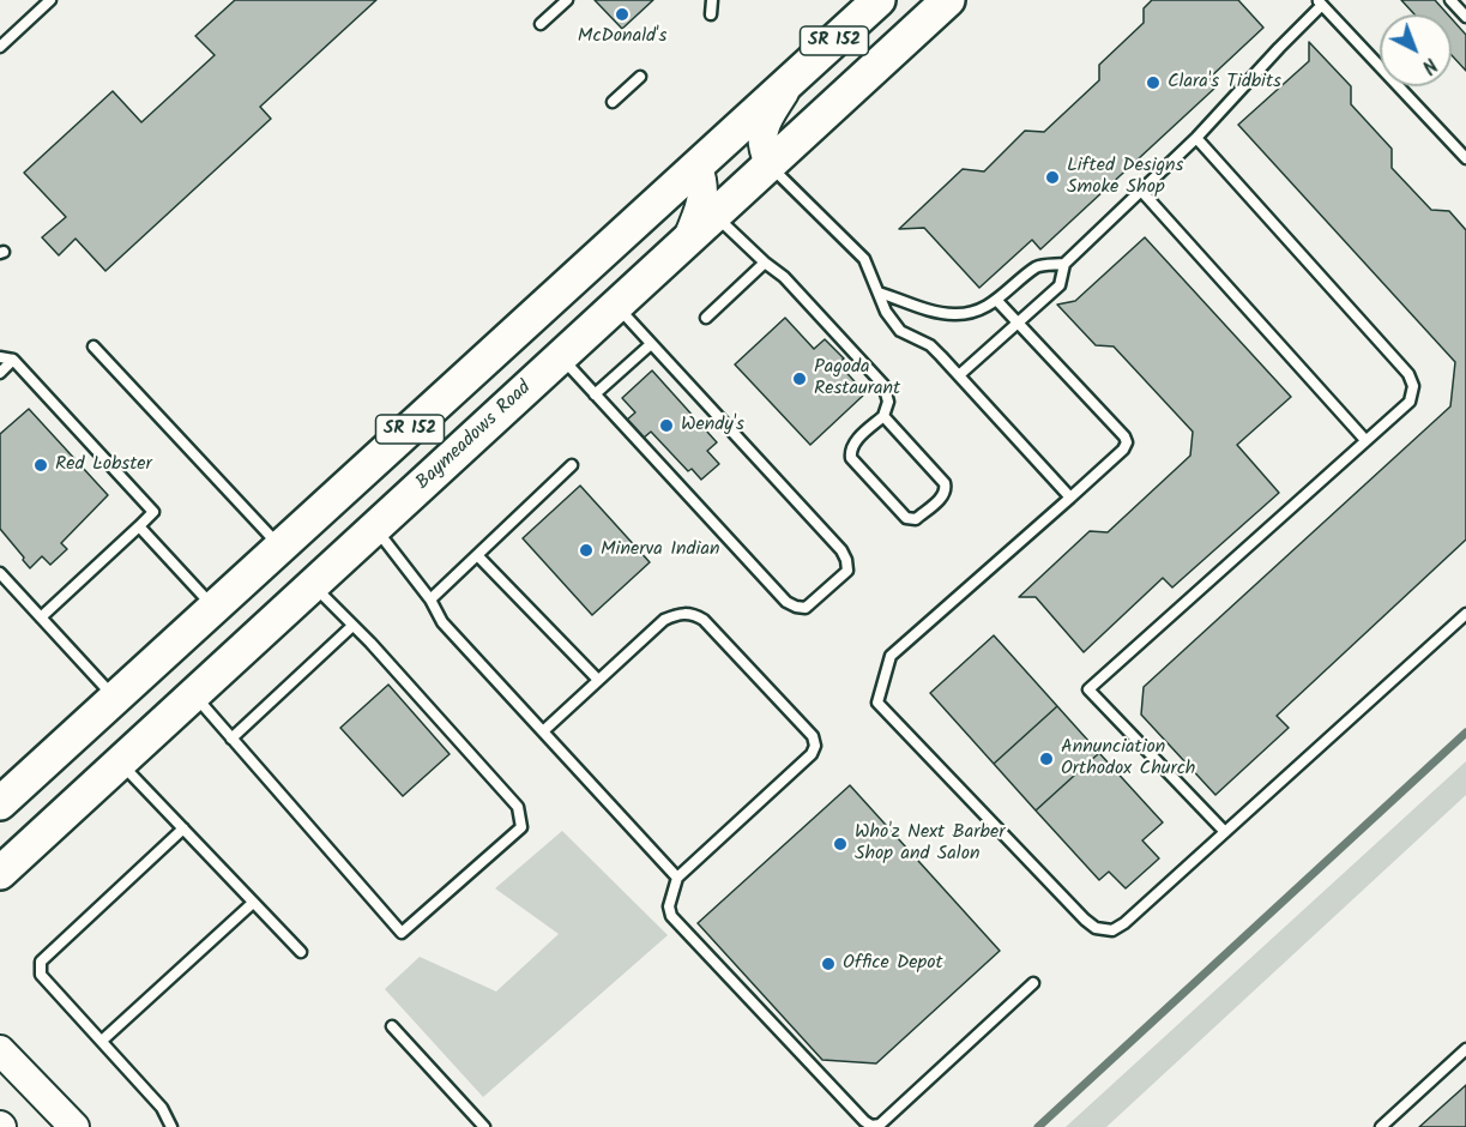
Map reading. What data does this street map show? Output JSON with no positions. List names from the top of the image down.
{
  "streets": {
    "main road": ["SR 152", "Baymeadows Road"]
  },
  "places": [
    "McDonald's",
    "Clara's Tidbits",
    "Lifted Designs Smoke Shop",
    "Pagoda Restaurant",
    "Wendy's",
    "Red Lobster",
    "Minerva Indian",
    "Annunciation Orthodox Church",
    "Who'z Next Barber Shop and Salon",
    "Office Depot"
  ],
  "north": "bottom right"
}
